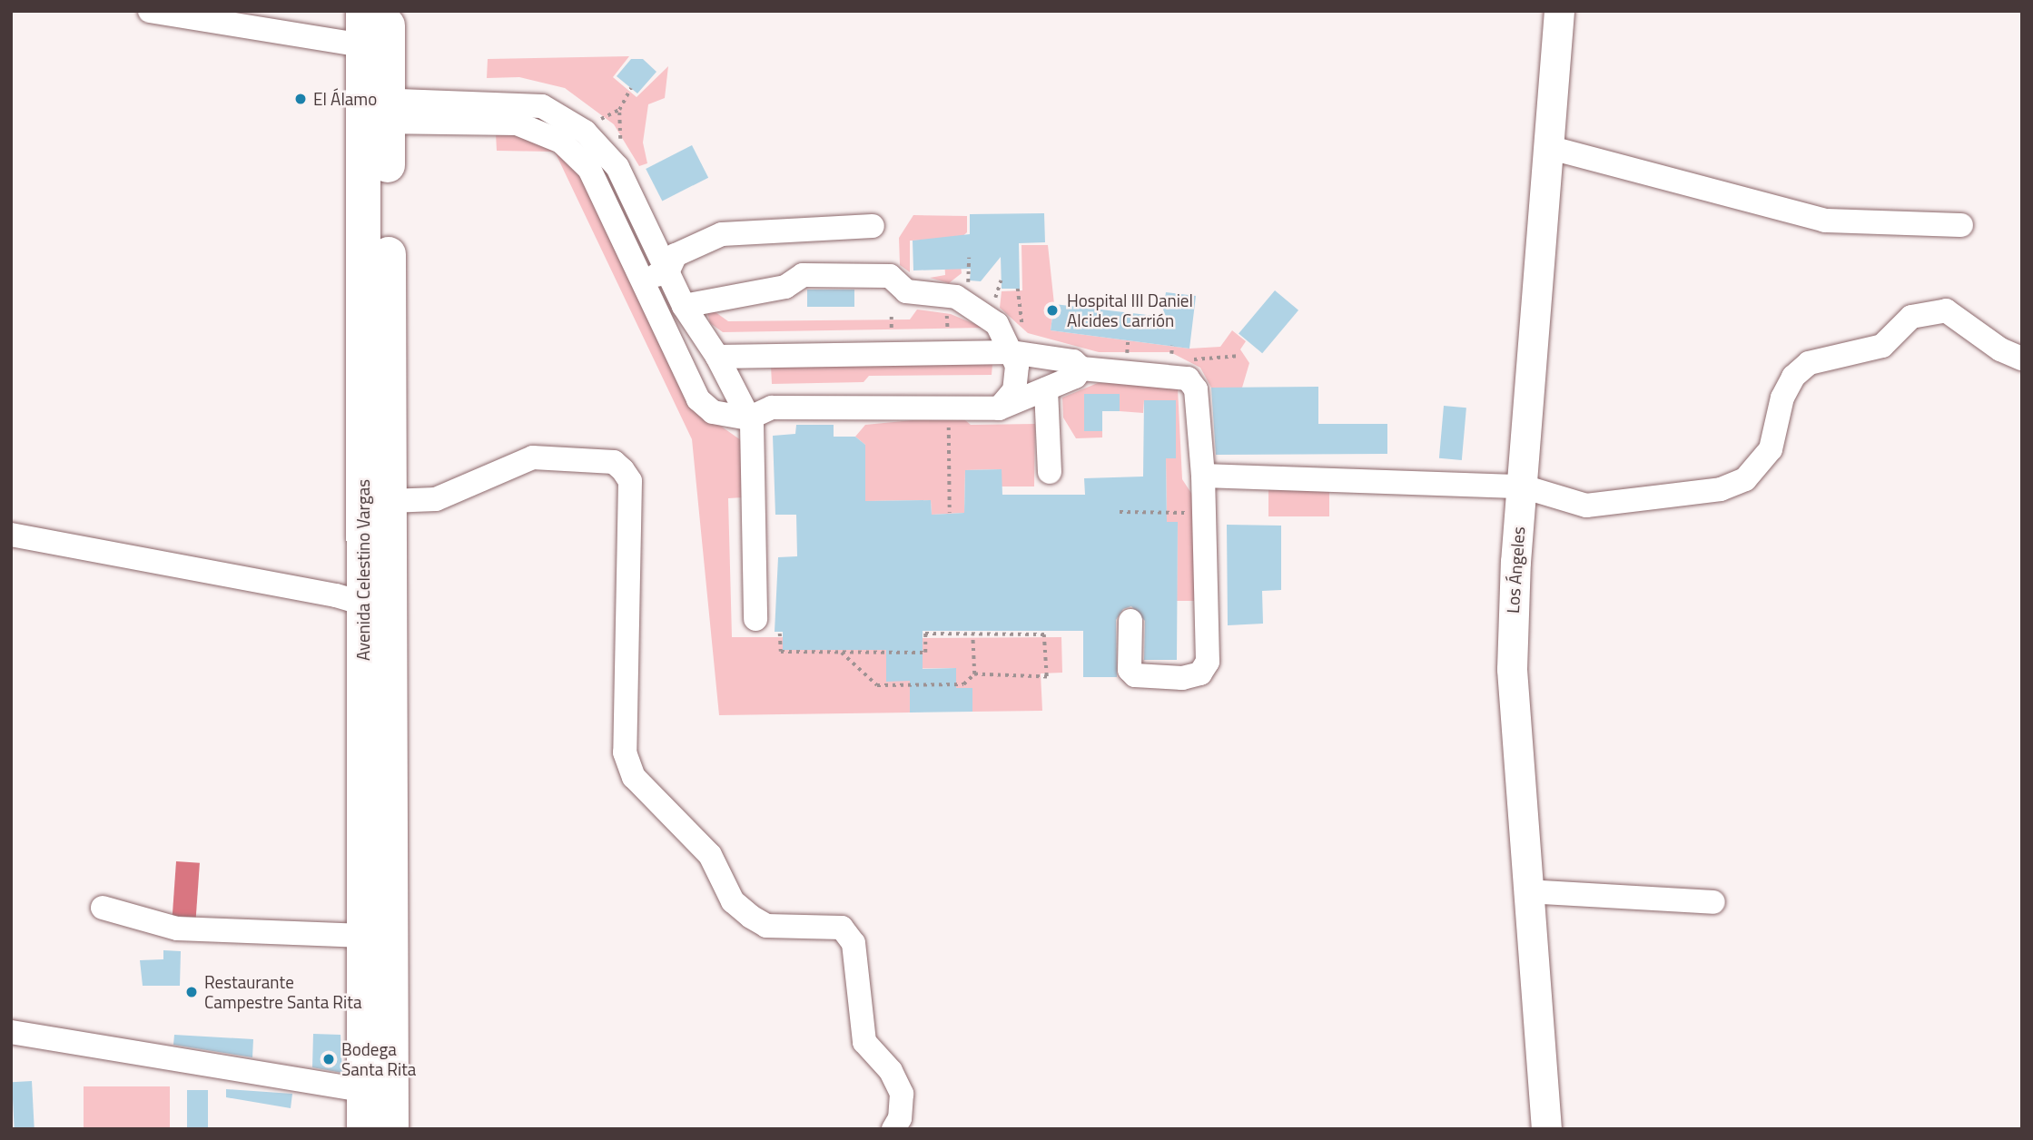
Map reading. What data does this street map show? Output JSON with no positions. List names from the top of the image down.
{
  "streets": {
    "highway": ["Avenida Celestino Vargas"],
    "main road": ["Los Ángeles"]
  },
  "places": [
    "El Álamo",
    "Hospital III Daniel Alcides Carrión",
    "Restaurante Campestre Santa Rita",
    "Bodega Santa Rita"
  ]
}
